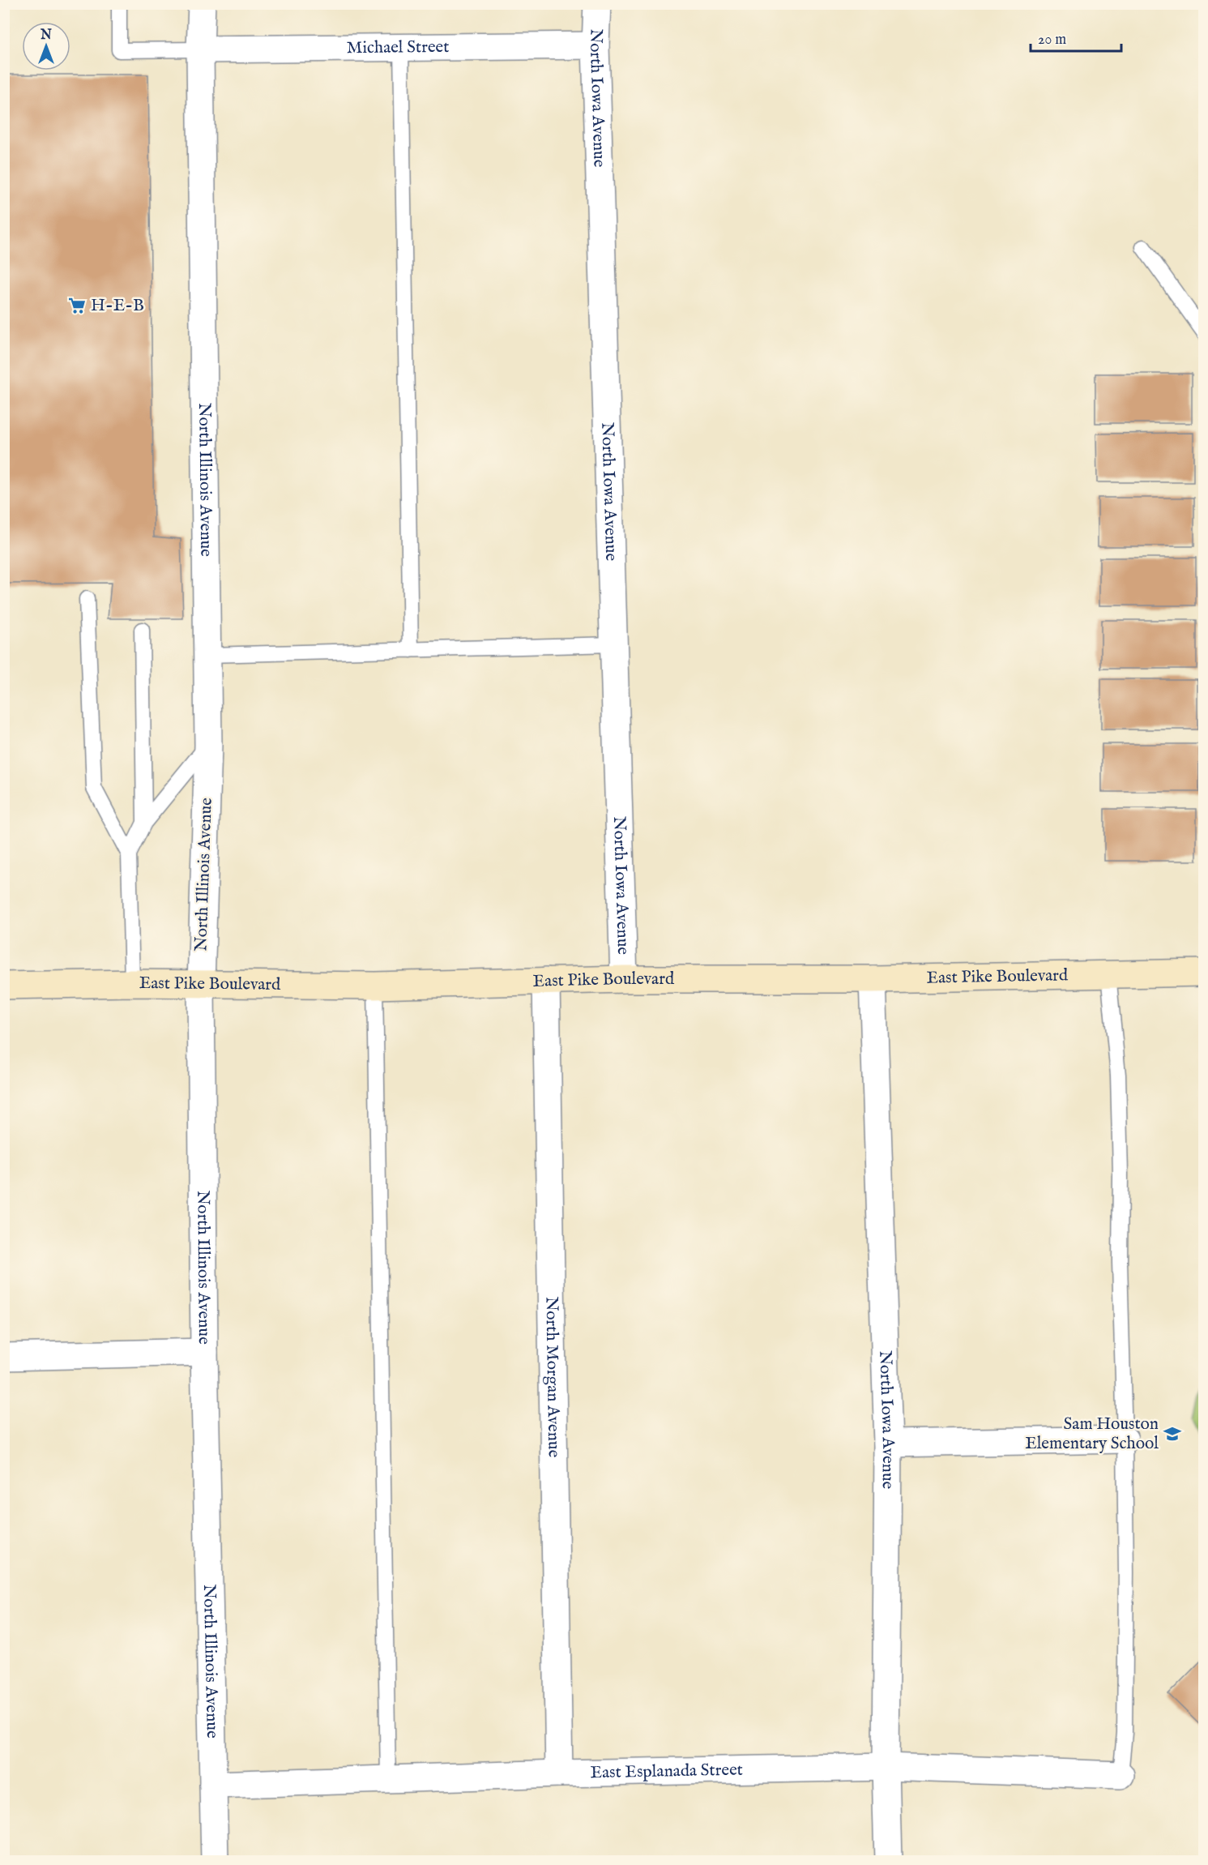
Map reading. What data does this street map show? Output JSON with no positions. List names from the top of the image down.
{
  "streets": {
    "street": [
      "Michael Street",
      "North Iowa Avenue",
      "North Illinois Avenue",
      "East Pike Boulevard",
      "North Morgan Avenue",
      "East Esplanada Street"
    ]
  },
  "crossings": [
    ["Michael Street", "North Iowa Avenue"],
    ["Michael Street", "North Illinois Avenue"],
    ["North Iowa Avenue", "East Pike Boulevard"],
    ["North Iowa Avenue", "East Esplanada Street"],
    ["North Illinois Avenue", "East Pike Boulevard"],
    ["North Illinois Avenue", "East Esplanada Street"],
    ["East Pike Boulevard", "North Morgan Avenue"],
    ["North Morgan Avenue", "East Esplanada Street"]
  ],
  "places": {
    "supermarket": ["H-E-B"],
    "school or university": ["Sam Houston Elementary School"]
  },
  "scale_bar": "20 m",
  "north": "top"
}
